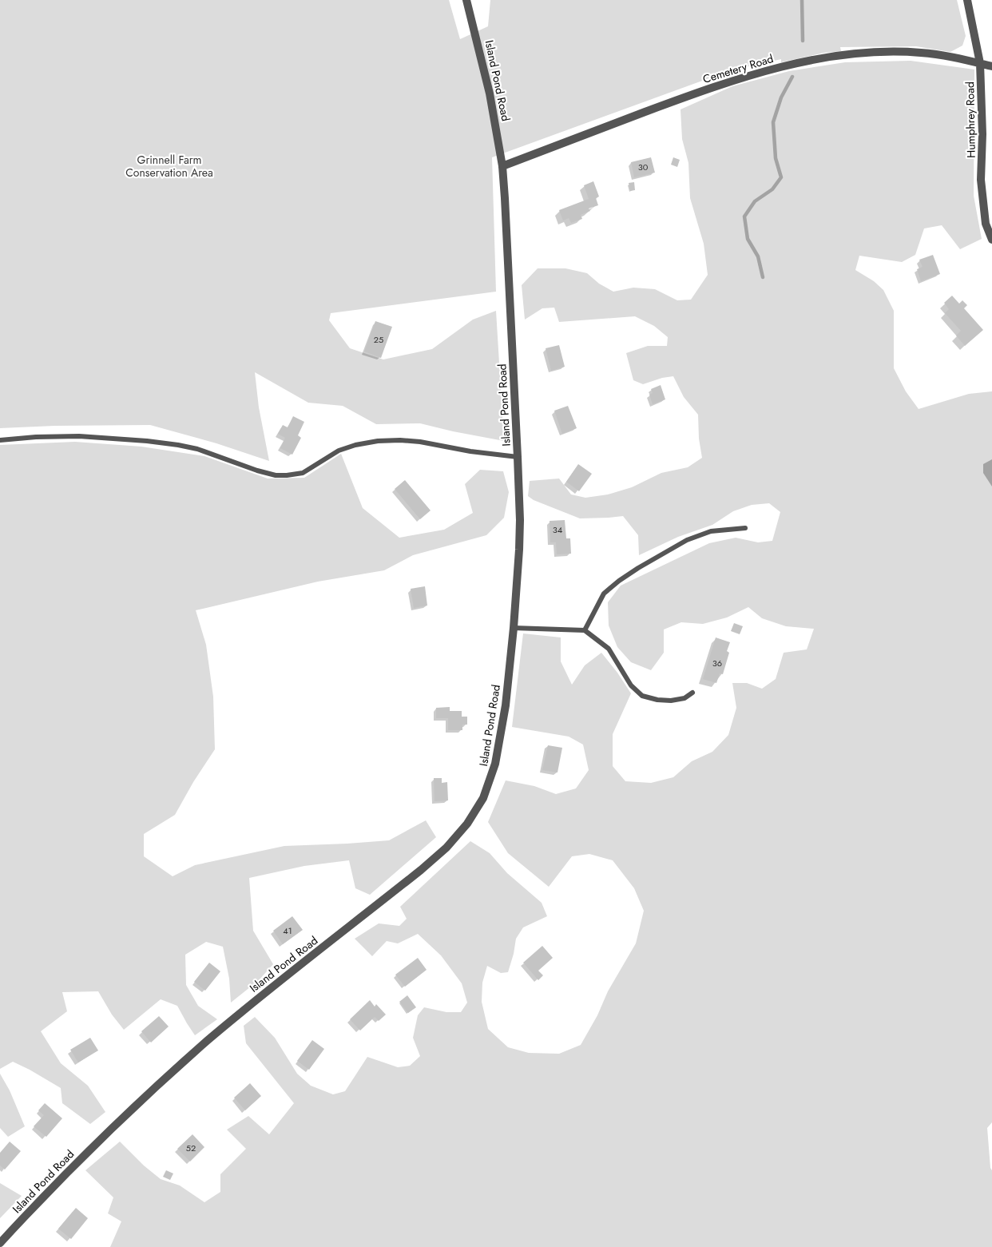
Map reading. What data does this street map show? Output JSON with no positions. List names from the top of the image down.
{
  "streets": {
    "street": ["Cemetery Road", "Island Pond Road", "Humphrey Road"]
  },
  "crossings": [
    ["Cemetery Road", "Island Pond Road"],
    ["Cemetery Road", "Humphrey Road"]
  ],
  "parks": ["Grinnell Farm Conservation Area"],
  "house_numbers": [
    "30",
    "25",
    "34",
    "36",
    "41",
    "52"
  ]
}
